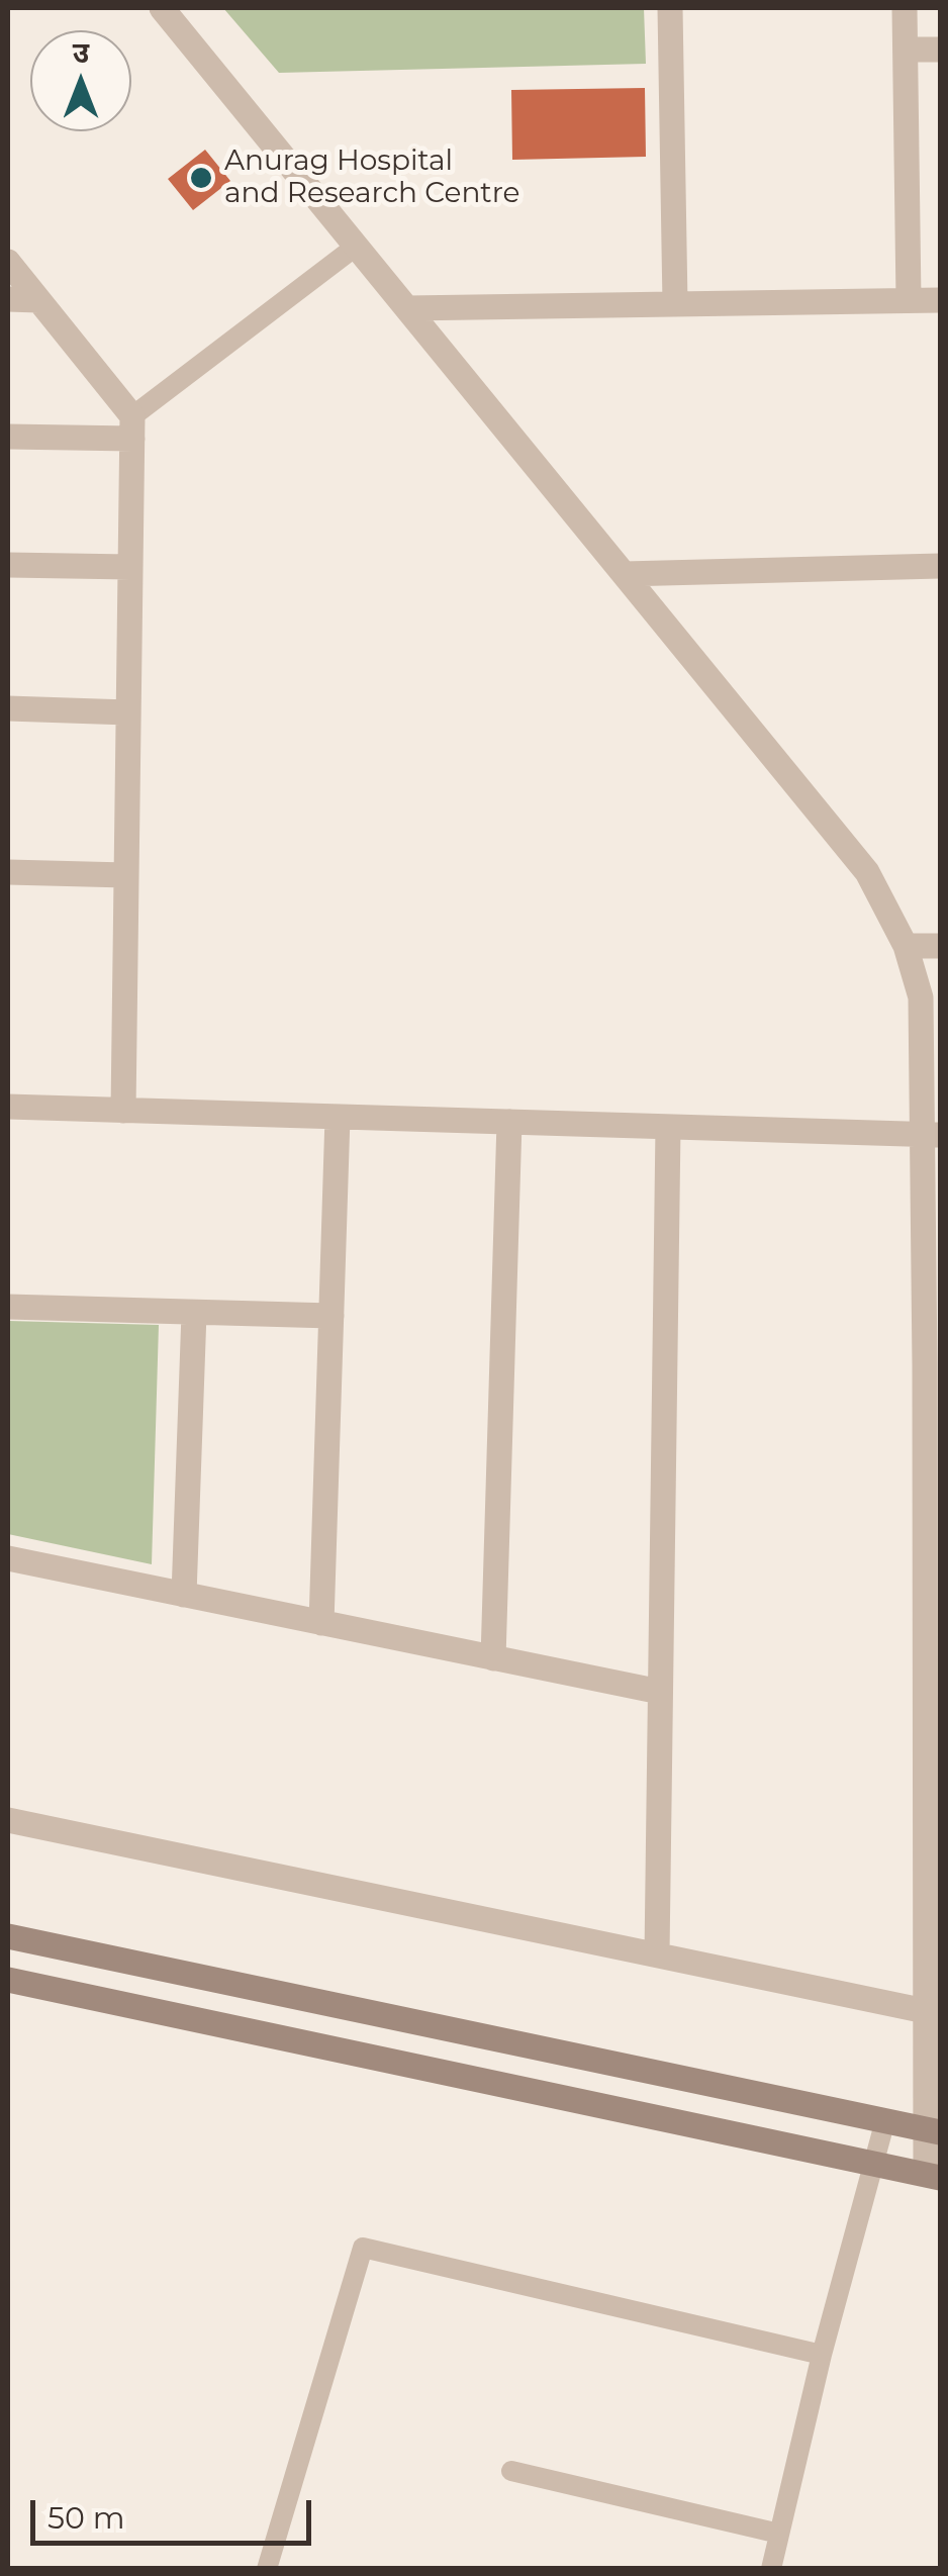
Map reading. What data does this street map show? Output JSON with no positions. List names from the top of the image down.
{
  "places": ["Anurag Hospital and Research Centre"],
  "scale_bar": "50 m",
  "north": "top"
}
